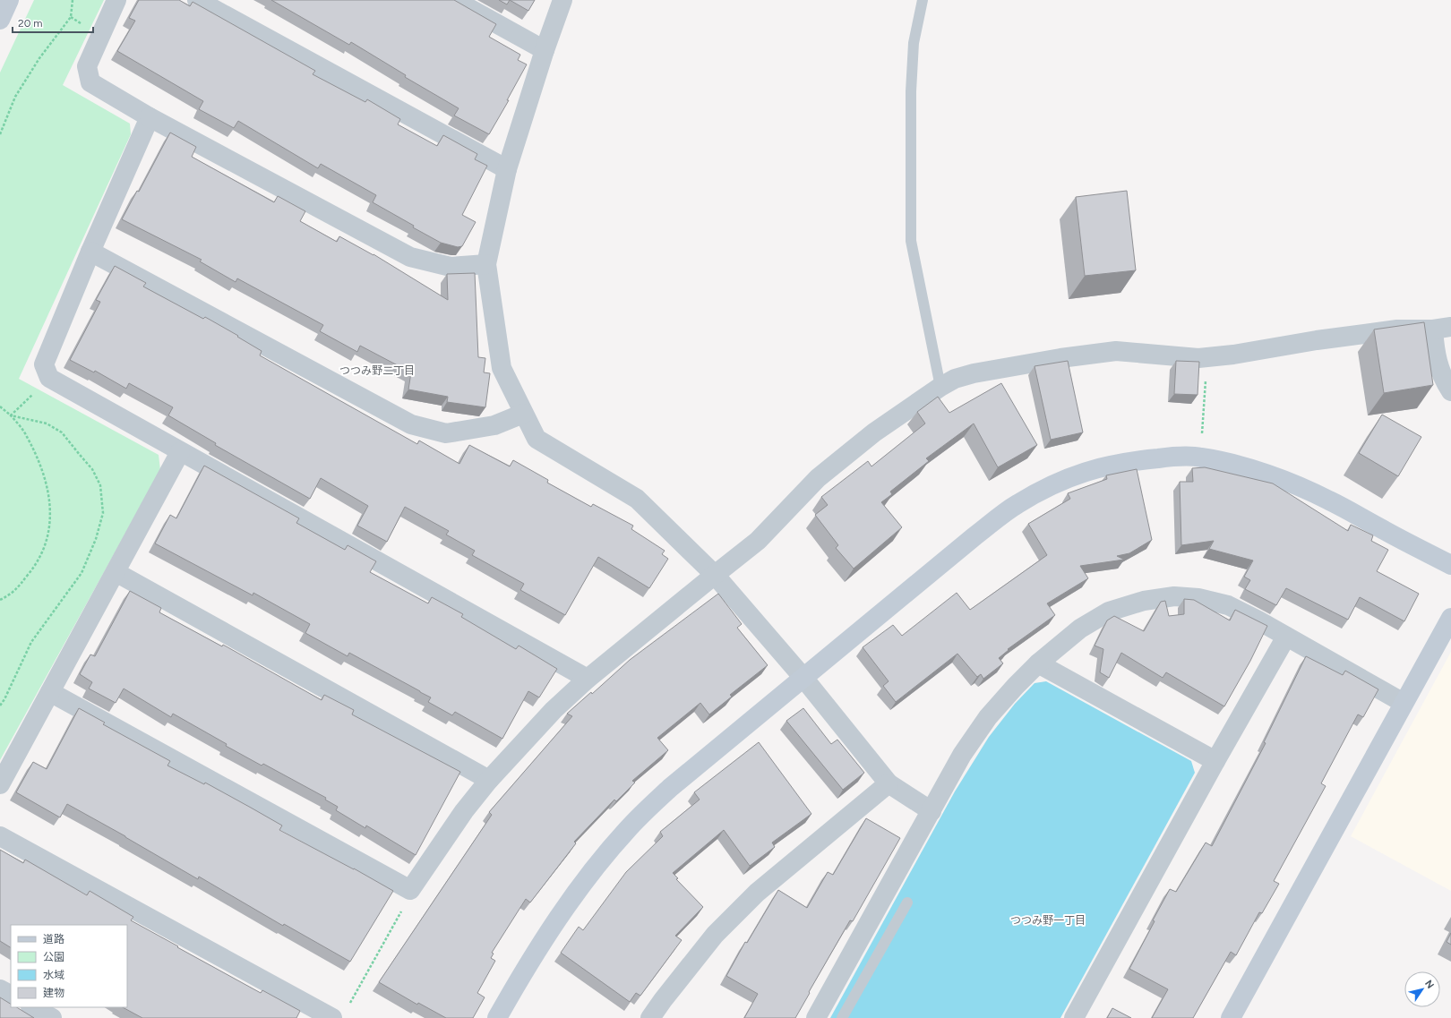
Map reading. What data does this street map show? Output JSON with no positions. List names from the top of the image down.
{
  "districts": ["つつみ野二丁目", "つつみ野一丁目"],
  "legend": [
    "道路",
    "公園",
    "水域",
    "建物"
  ],
  "scale_bar": "20 m",
  "north": "top right"
}
